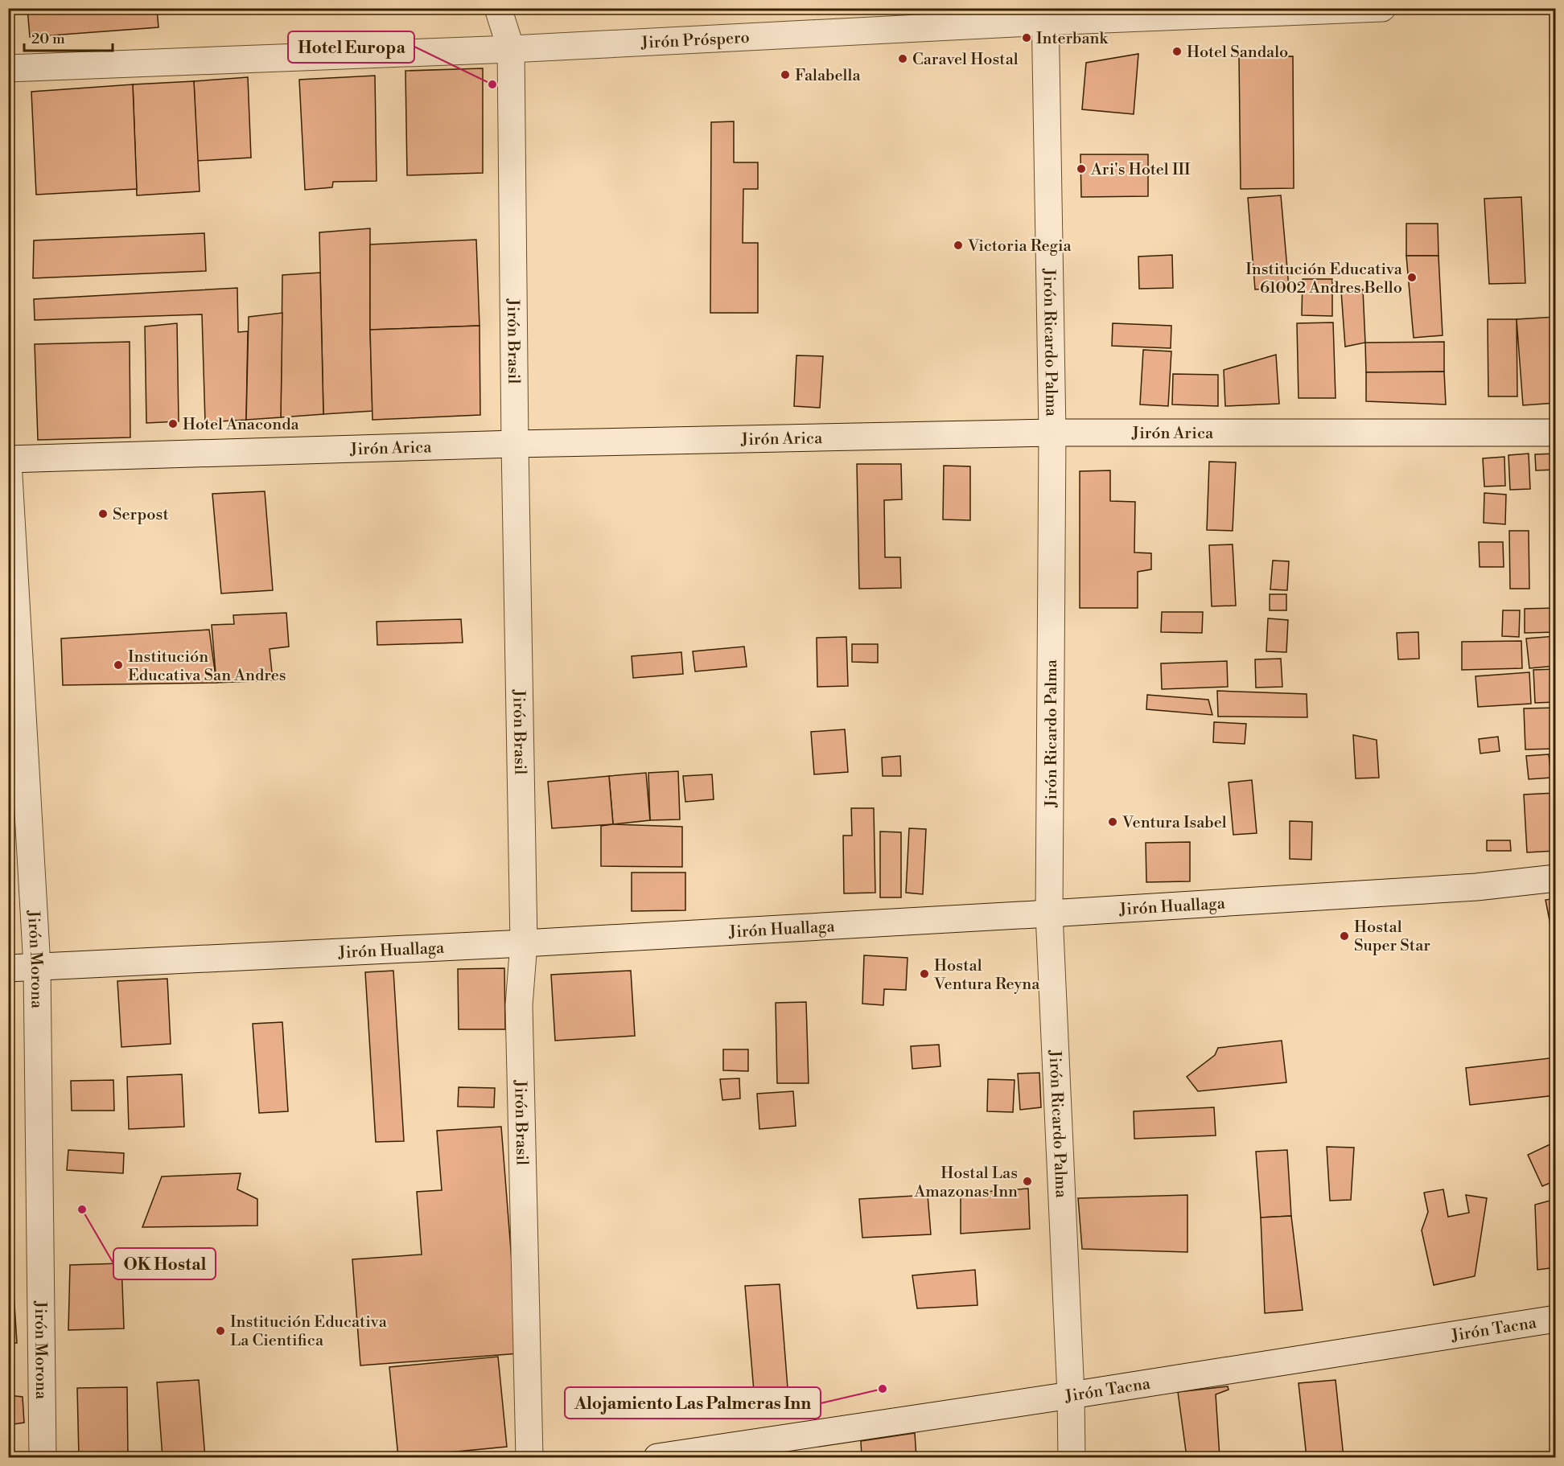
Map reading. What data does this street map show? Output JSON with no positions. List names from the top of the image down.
{
  "streets": {
    "street": [
      "Jirón Próspero",
      "Jirón Brasil",
      "Jirón Ricardo Palma",
      "Jirón Arica",
      "Jirón Huallaga",
      "Jirón Morona",
      "Jirón Tacna"
    ]
  },
  "crossings": [
    ["Jirón Próspero", "Jirón Brasil"],
    ["Jirón Próspero", "Jirón Ricardo Palma"],
    ["Jirón Brasil", "Jirón Arica"],
    ["Jirón Brasil", "Jirón Huallaga"],
    ["Jirón Ricardo Palma", "Jirón Arica"],
    ["Jirón Ricardo Palma", "Jirón Huallaga"],
    ["Jirón Ricardo Palma", "Jirón Tacna"],
    ["Jirón Arica", "Jirón Morona"],
    ["Jirón Huallaga", "Jirón Morona"]
  ],
  "places": [
    "Interbank",
    "Hotel Sandalo",
    "Caravel Hostal",
    "Falabella",
    "Hotel Europa",
    "Ari's Hotel III",
    "Victoria Regia",
    "Institución Educativa 61002 Andres Bello",
    "Hotel Anaconda",
    "Serpost",
    "Institución Educativa San Andres",
    "Ventura Isabel",
    "Hostal Super Star",
    "Hostal Ventura Reyna",
    "Hostal Las Amazonas Inn",
    "OK Hostal",
    "Institución Educativa La Cientifica",
    "Alojamiento Las Palmeras Inn"
  ],
  "scale_bar": "20 m"
}
